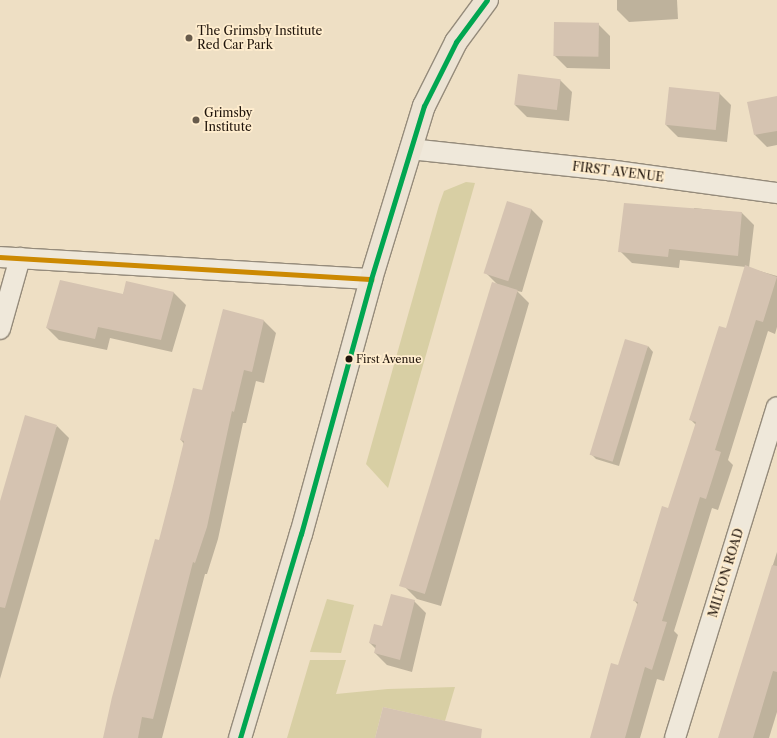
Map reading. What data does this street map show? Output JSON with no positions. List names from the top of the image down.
{
  "streets": {
    "street": ["FIRST AVENUE", "MILTON ROAD"]
  },
  "places": ["The Grimsby Institute Red Car Park", "Grimsby Institute", "First Avenue"]
}
